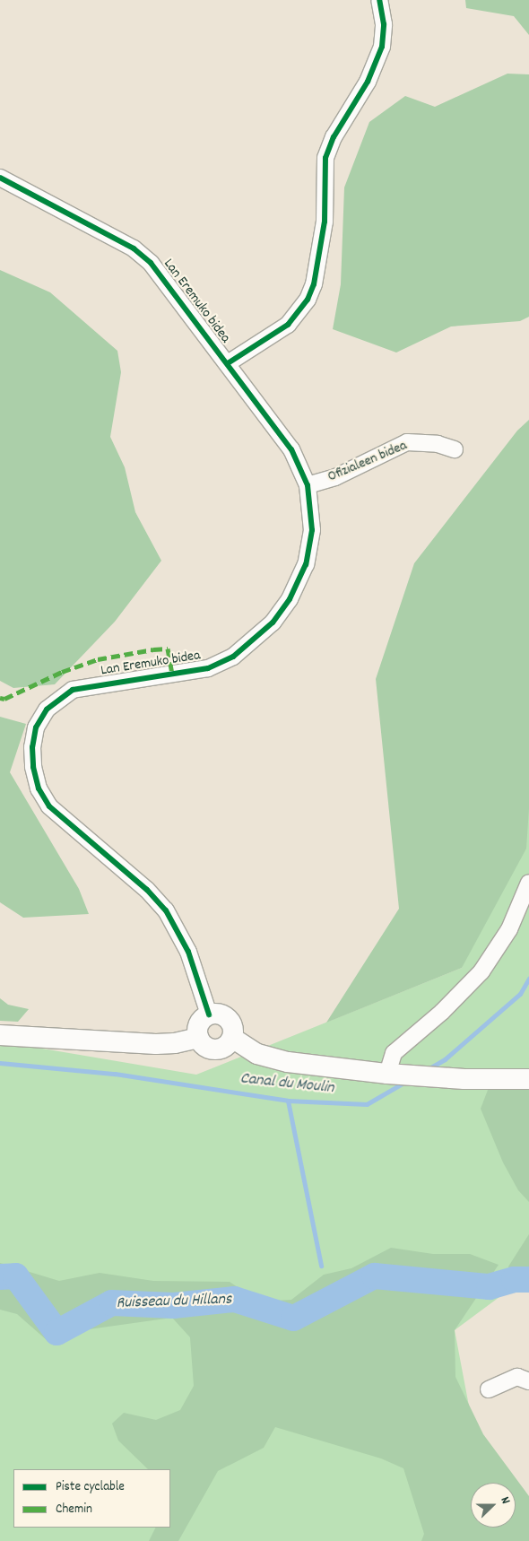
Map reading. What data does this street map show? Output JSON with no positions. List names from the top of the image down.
{
  "streets": {
    "street": ["Lan Eremuko bidea", "Ofizialeen bidea"]
  },
  "crossings": [
    ["Lan Eremuko bidea", "Ofizialeen bidea"]
  ],
  "water": ["Canal du Moulin", "Ruisseau du Hillans"],
  "legend": ["Piste cyclable", "Chemin"],
  "north": "right"
}
